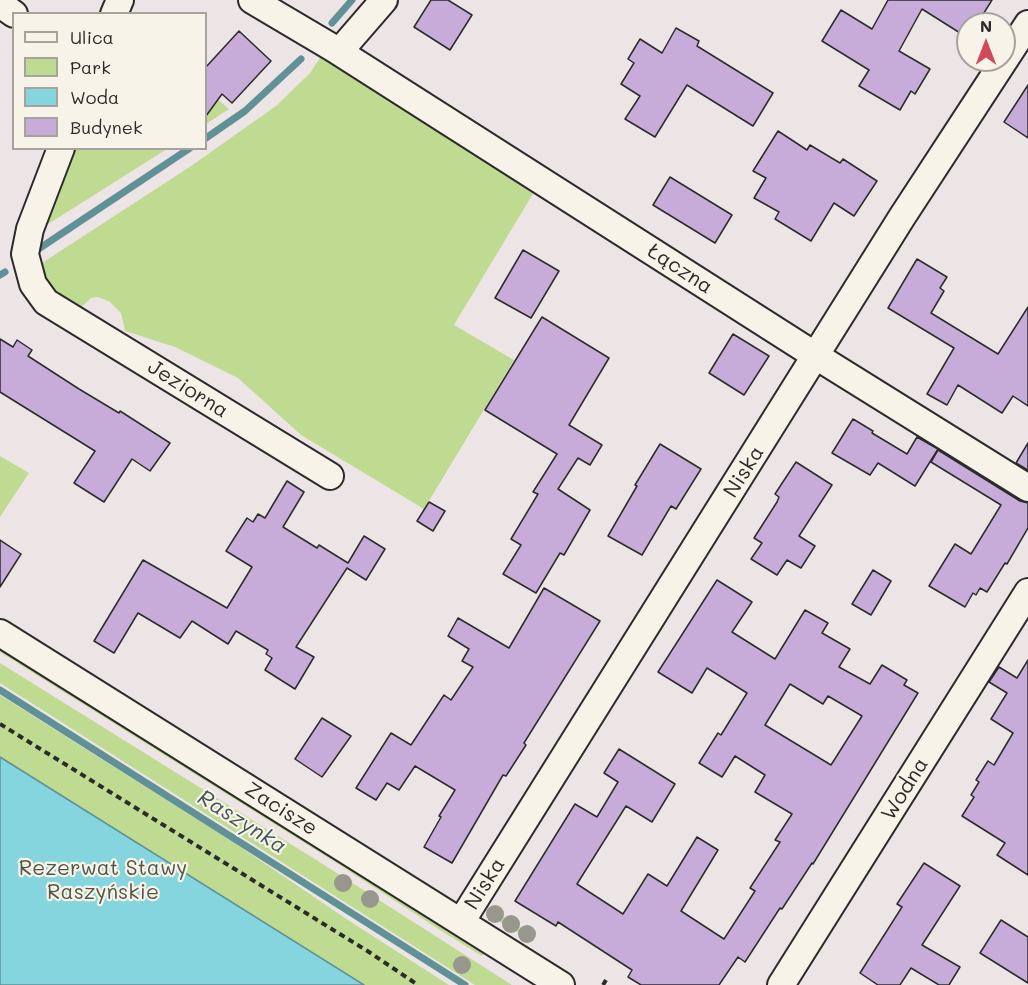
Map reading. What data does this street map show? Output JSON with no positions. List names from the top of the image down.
{
  "streets": {
    "street": [
      "Łączna",
      "Jeziorna",
      "Niska",
      "Wodna",
      "Zacisze"
    ]
  },
  "crossings": [
    ["Łączna", "Niska"],
    ["Niska", "Zacisze"]
  ],
  "water": ["Raszynka"],
  "parks": ["Rezerwat Stawy Raszyńskie"],
  "legend": [
    "Ulica",
    "Park",
    "Woda",
    "Budynek"
  ],
  "north": "top"
}
